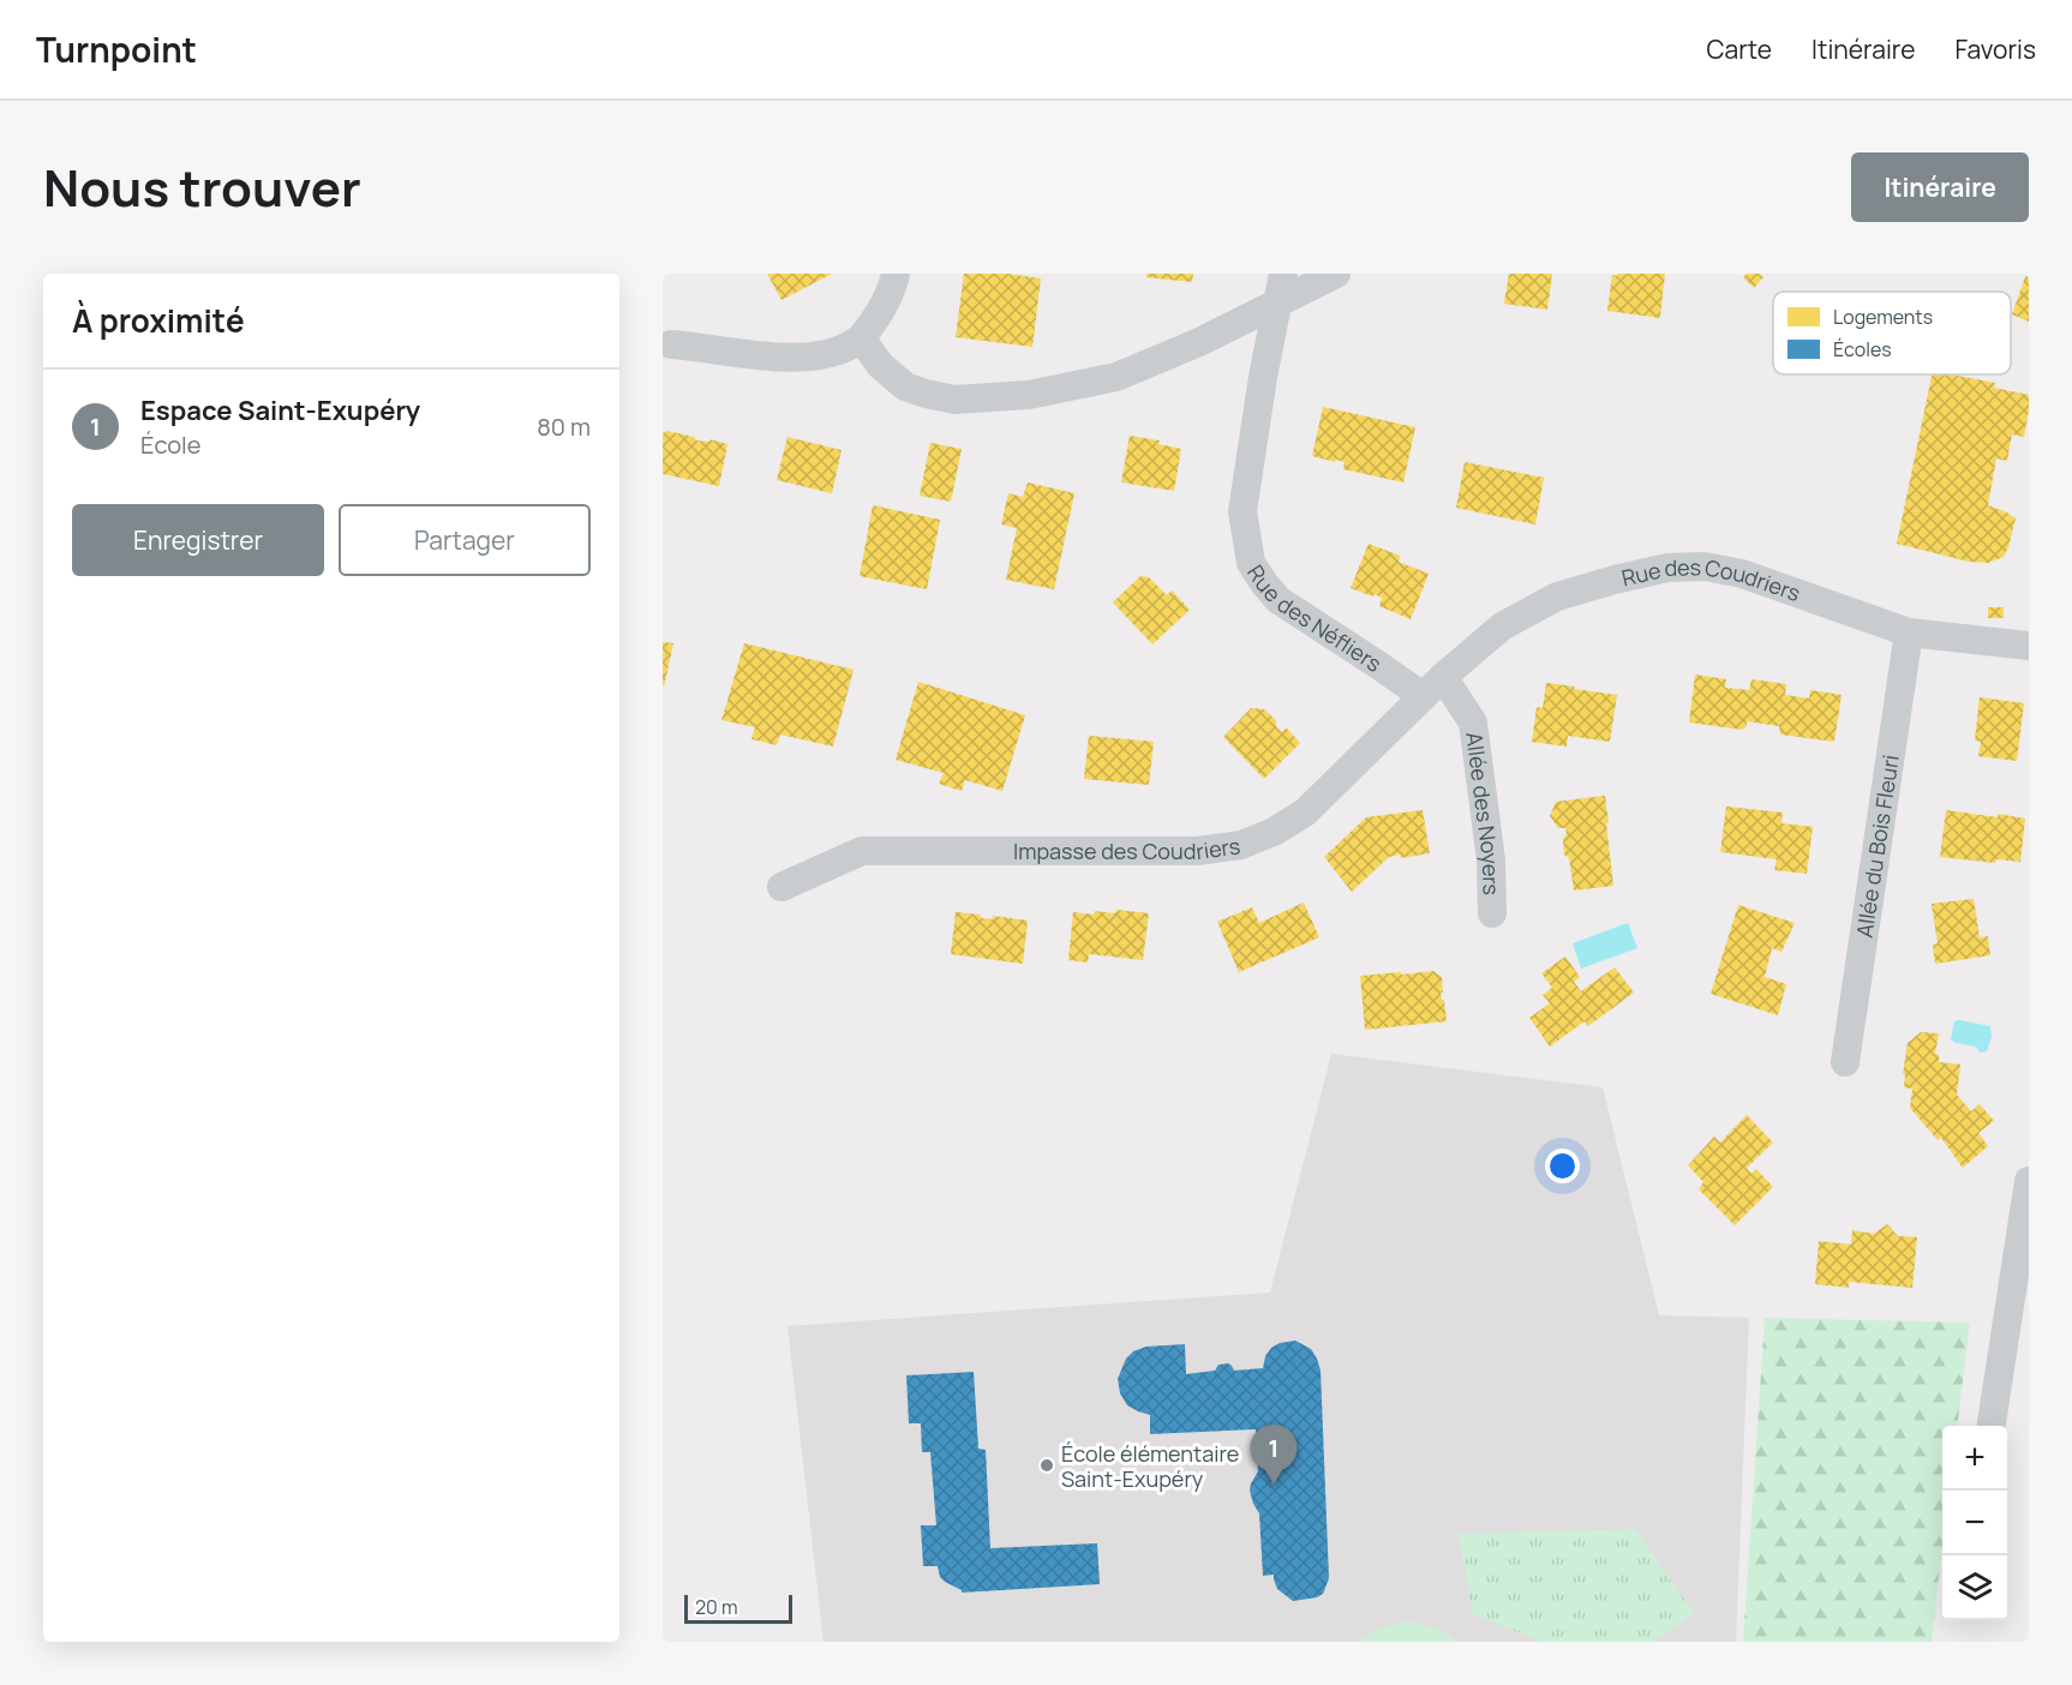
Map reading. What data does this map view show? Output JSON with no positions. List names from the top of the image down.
{
  "streets": {
    "street": [
      "Rue des Coudriers",
      "Rue des Néfliers",
      "Allée des Noyers",
      "Impasse des Coudriers",
      "Allée du Bois Fleuri"
    ]
  },
  "crossings": [
    ["Rue des Coudriers", "Rue des Néfliers"],
    ["Rue des Coudriers", "Allée des Noyers"],
    ["Rue des Coudriers", "Impasse des Coudriers"],
    ["Rue des Coudriers", "Allée du Bois Fleuri"],
    ["Rue des Néfliers", "Allée des Noyers"],
    ["Rue des Néfliers", "Impasse des Coudriers"],
    ["Allée des Noyers", "Impasse des Coudriers"]
  ],
  "places": ["École élémentaire Saint-Exupéry"],
  "legend": ["Logements", "Écoles"],
  "scale_bar": "20 m",
  "page": {
    "header": "Turnpoint",
    "nav": ["Carte", "Itinéraire", "Favoris"],
    "title": "Nous trouver",
    "buttons": [
      "Itinéraire",
      ["Enregistrer", "Partager"]
    ],
    "heading": "À proximité",
    "list": [
      {
        "mark": "1",
        "name": "Espace Saint-Exupéry",
        "note": "École",
        "value": "80 m"
      }
    ],
    "pins": "1",
    "map_buttons": ["+", "−"],
    "scale": "20 m"
  }
}
